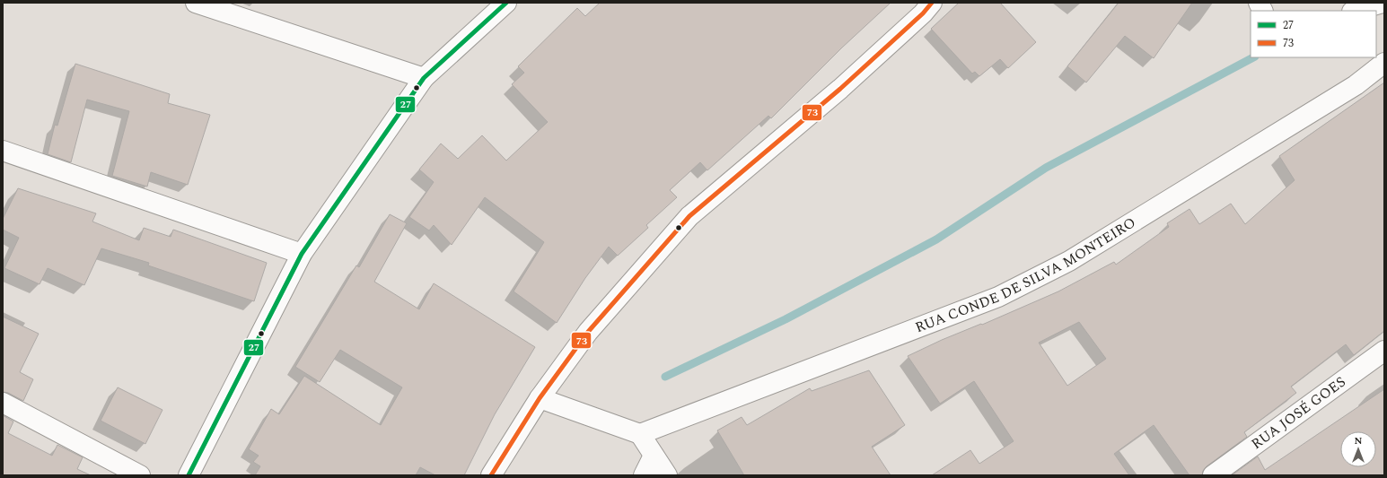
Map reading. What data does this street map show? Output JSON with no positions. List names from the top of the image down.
{
  "streets": {
    "street": ["RUA CONDE DE SILVA MONTEIRO", "RUA JOSÉ GOES"]
  },
  "lines": ["transit line 27", "transit line 73"],
  "legend": ["27", "73"],
  "north": "top"
}
